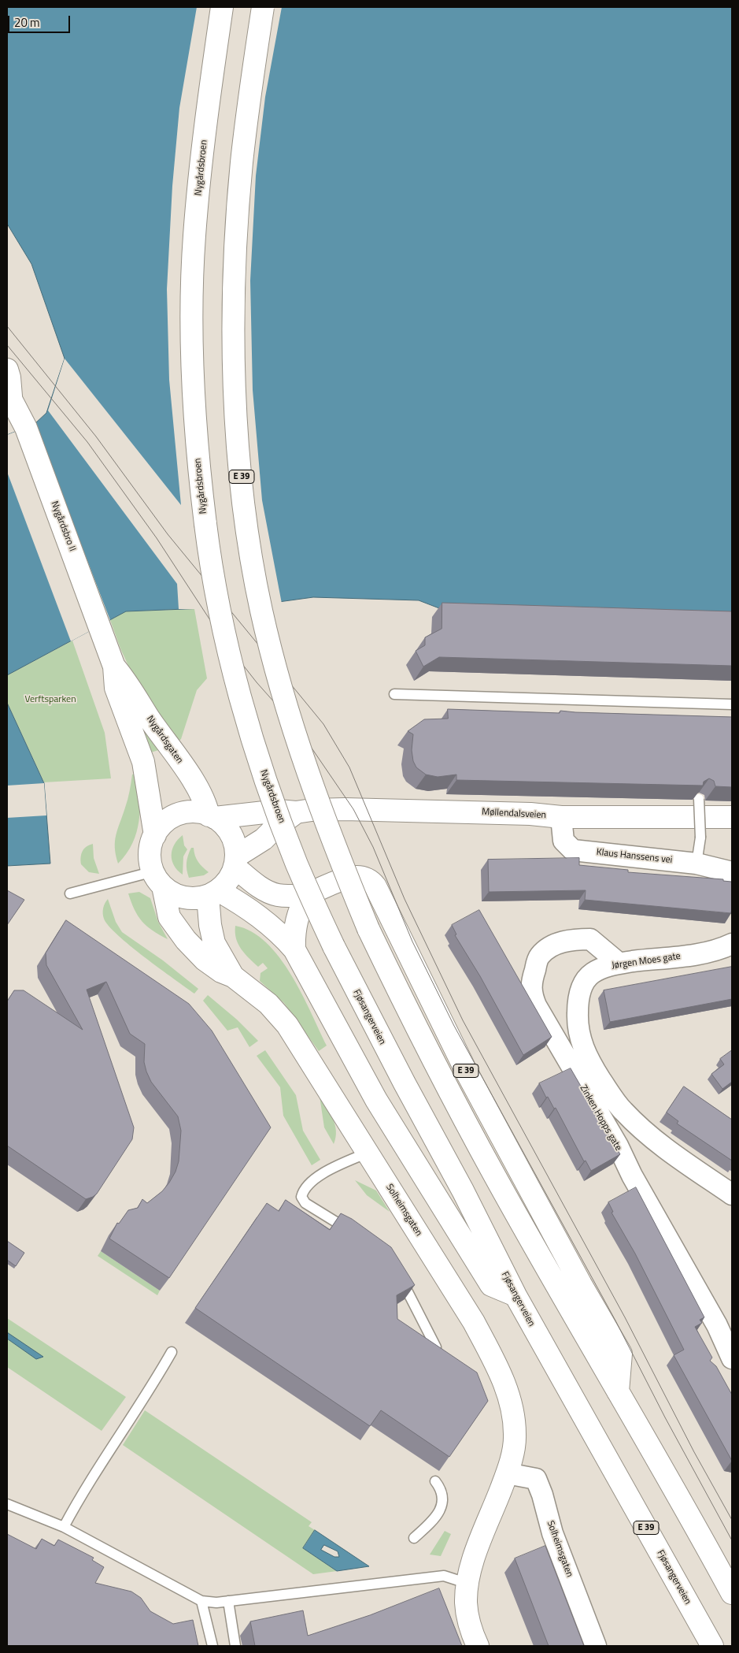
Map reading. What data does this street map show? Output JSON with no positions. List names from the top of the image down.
{
  "streets": {
    "main road": [
      "Nygårdsbroen",
      "E 39",
      "Nygårdsbro II",
      "Nygårdsgaten",
      "Møllendalsveien",
      "Fjøsangerveien",
      "Solheimsgaten"
    ],
    "street": ["Klaus Hanssens vei", "Jørgen Moes gate", "Zinken Hopps gate"]
  },
  "crossings": [
    ["Nygårdsbroen", "Fjøsangerveien"],
    ["E 39", "Nygårdsgaten"],
    ["E 39", "Møllendalsveien"],
    ["E 39", "Solheimsgaten"],
    ["Nygårdsbro II", "Nygårdsgaten"],
    ["Nygårdsgaten", "Møllendalsveien"],
    ["Nygårdsgaten", "Solheimsgaten"],
    ["Møllendalsveien", "Klaus Hanssens vei"],
    ["Møllendalsveien", "Solheimsgaten"],
    ["Jørgen Moes gate", "Zinken Hopps gate"]
  ],
  "parks": ["Verftsparken"],
  "scale_bar": "20 m"
}
